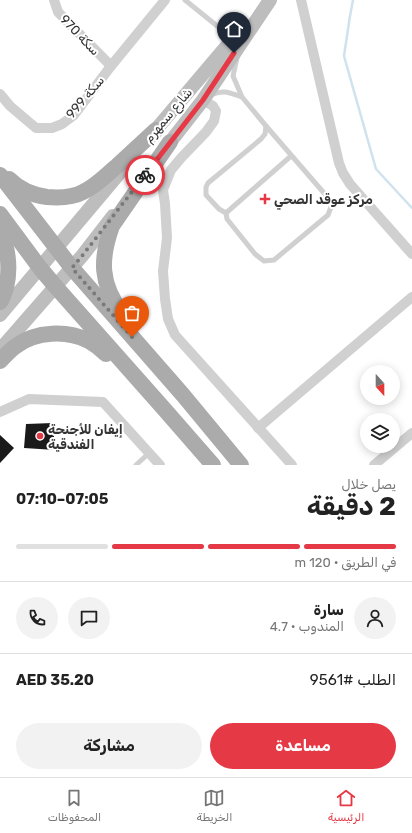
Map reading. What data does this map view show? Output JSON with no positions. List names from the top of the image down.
{
  "streets": {
    "street": ["سكة 970", "سكة 999", "شارع سمهرم"]
  },
  "crossings": [
    ["سكة 970", "سكة 999"]
  ],
  "places": {
    "health": ["مركز عوقد الصحي"],
    "other": ["إيفان للأجنحة الفندقية"]
  },
  "north": "bottom",
  "page": {
    "heading": ["2 دقيقة", "يصل خلال", "07:05–07:10"],
    "panel": [
      "سارة",
      "المندوب · 4.7",
      "الطلب #9561",
      "AED 35.20"
    ],
    "bar": "في الطريق · 120 m",
    "buttons": ["مساعدة", "مشاركة"],
    "tabs": ["الرئيسية", "الخريطة", "المحفوظات"]
  }
}
